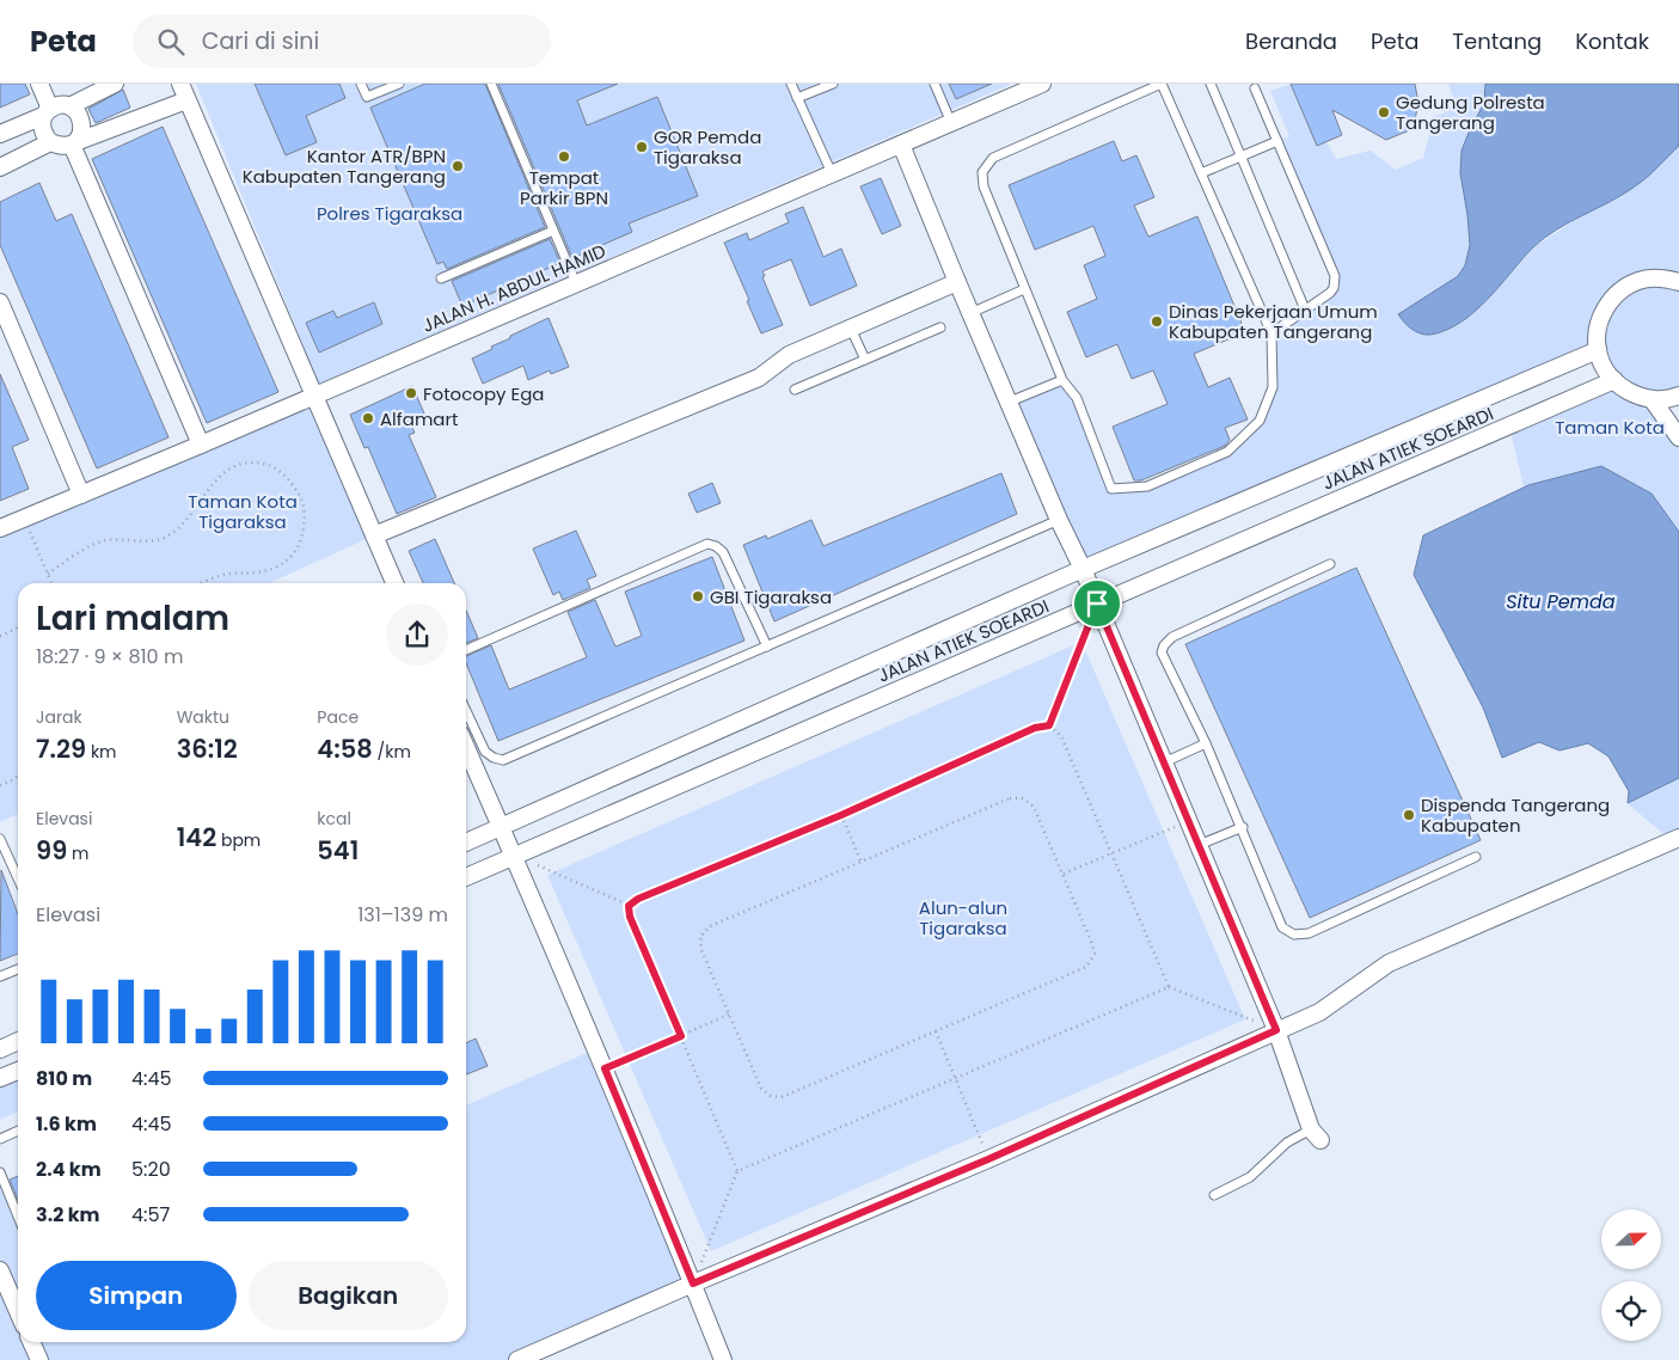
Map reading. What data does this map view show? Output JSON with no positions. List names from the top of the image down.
{
  "streets": {
    "street": ["JALAN H. ABDUL HAMID", "JALAN ATIEK SOEARDI"]
  },
  "water": ["Situ Pemda"],
  "parks": [
    "Polres Tigaraksa",
    "Taman Kota",
    "Taman Kota Tigaraksa",
    "Alun-alun Tigaraksa"
  ],
  "places": [
    "Gedung Polresta Tangerang",
    "GOR Pemda Tigaraksa",
    "Tempat Parkir BPN",
    "Kantor ATR/BPN Kabupaten Tangerang",
    "Dinas Pekerjaan Umum Kabupaten Tangerang",
    "Fotocopy Ega",
    "Alfamart",
    "GBI Tigaraksa",
    "Dispenda Tangerang Kabupaten"
  ],
  "north": "right",
  "page": {
    "header": "Peta",
    "search": "Cari di sini",
    "nav": [
      "Beranda",
      "Peta",
      "Tentang",
      "Kontak"
    ],
    "heading": ["Lari malam", "18:27 · 9 × 810 m"],
    "stats": [
      ["Jarak", "7.29 km"],
      ["Waktu", "36:12"],
      ["Pace", "4:58 /km"],
      ["Elevasi", "99 m"],
      ["142 bpm"],
      ["kcal", "541"]
    ],
    "chart": ["Elevasi", "131–139 m"],
    "list": [
      {
        "name": "810 m",
        "note": "4:45"
      },
      {
        "name": "1.6 km",
        "note": "4:45"
      },
      {
        "name": "2.4 km",
        "note": "5:20"
      },
      {
        "name": "3.2 km",
        "note": "4:57"
      }
    ],
    "buttons": ["Simpan", "Bagikan"]
  }
}
